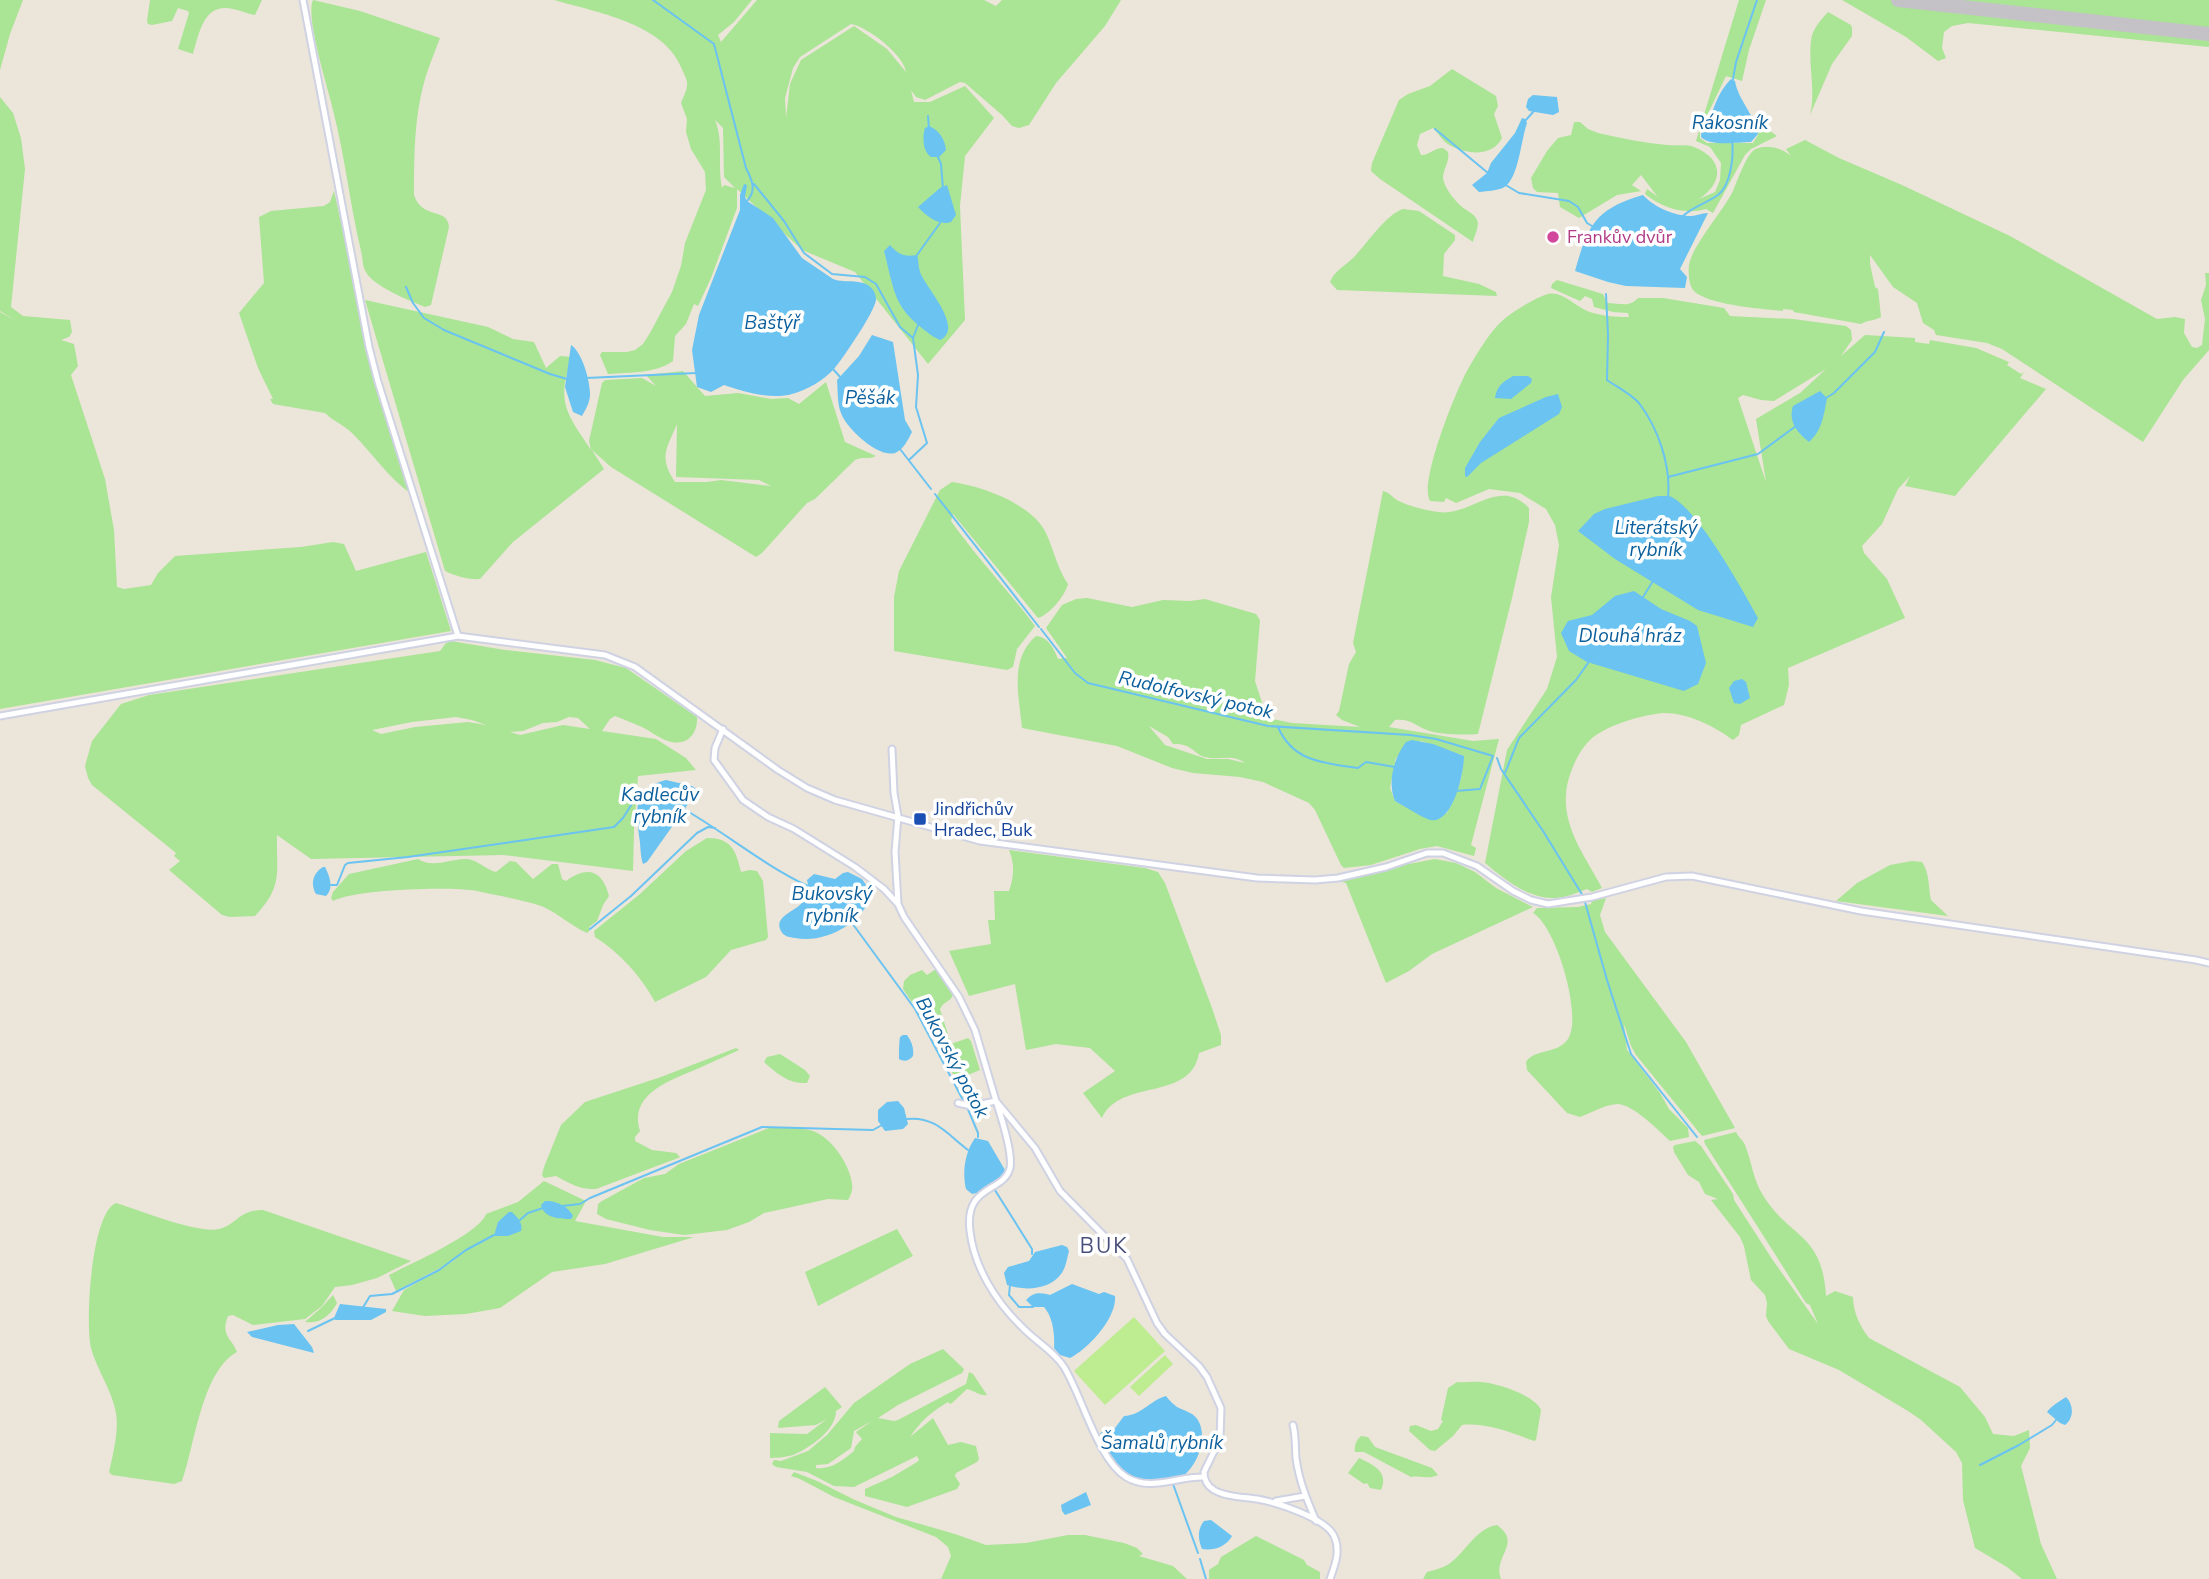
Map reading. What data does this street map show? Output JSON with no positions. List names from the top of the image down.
{
  "districts": ["BUK"],
  "water": [
    "Rákosník",
    "Baštýř",
    "Pěšák",
    "Literátský rybník",
    "Dlouhá hráz",
    "Rudolfovský potok",
    "Kadlecův rybník",
    "Bukovský rybník",
    "Bukovský potok",
    "Šamalů rybník"
  ],
  "places": {
    "other": ["Frankův dvůr"],
    "transit": ["Jindřichův Hradec, Buk"]
  }
}
